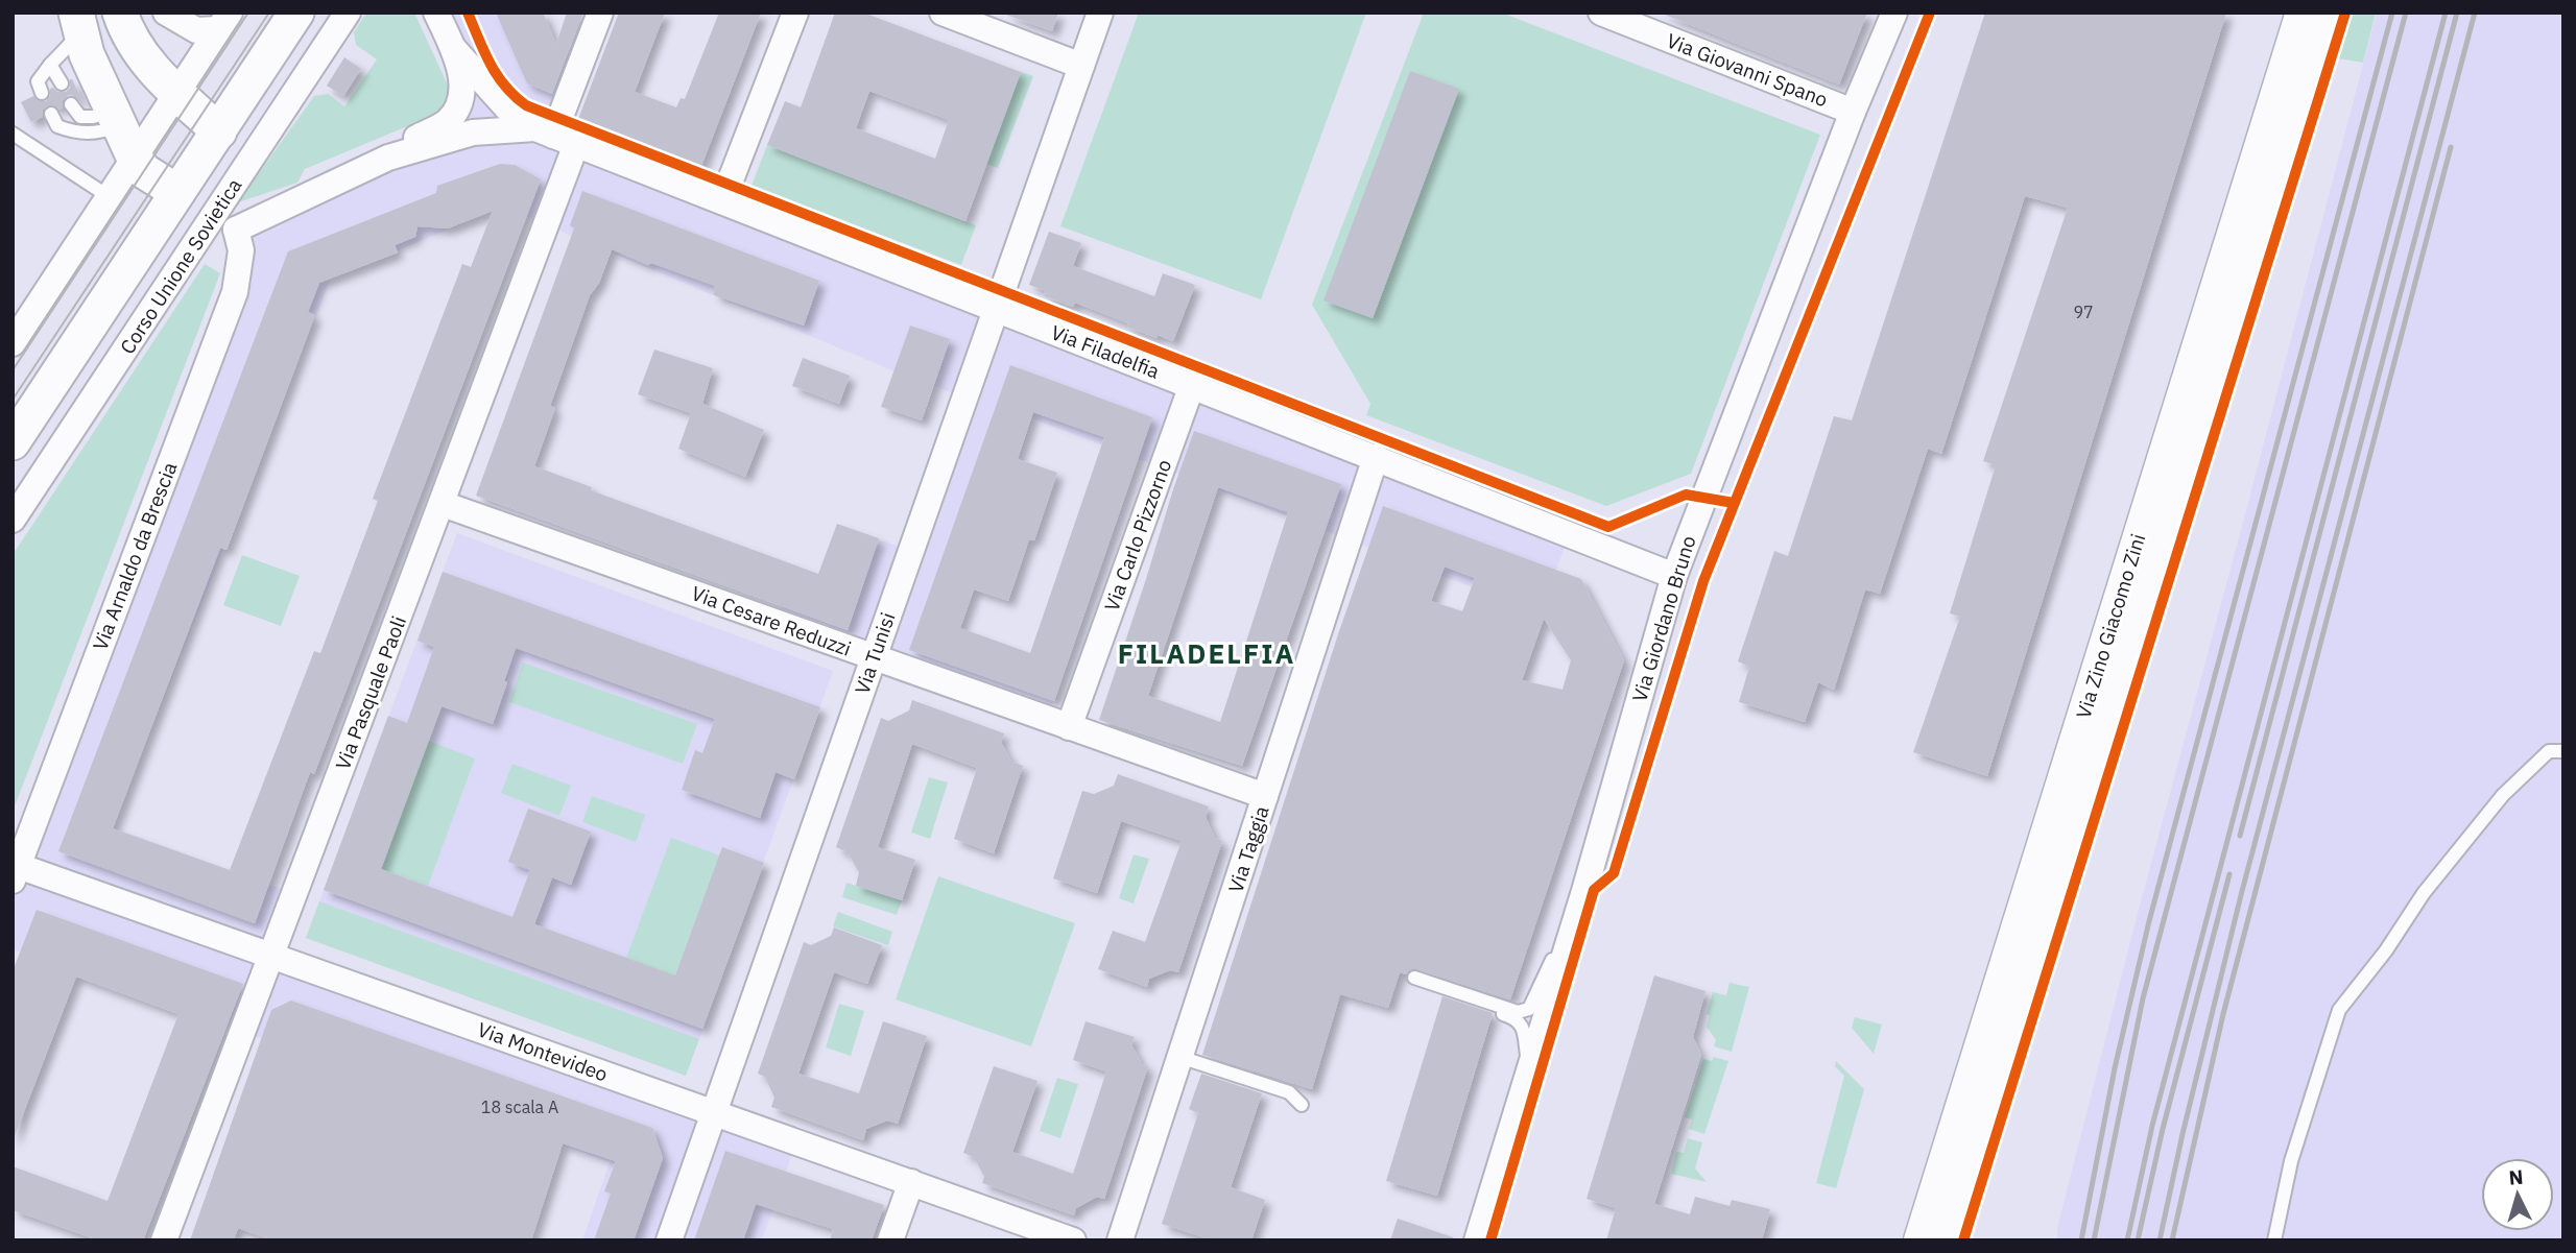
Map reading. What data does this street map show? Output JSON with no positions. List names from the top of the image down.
{
  "streets": {
    "main road": ["Corso Unione Sovietica"],
    "street": [
      "Via Giovanni Spano",
      "Via Filadelfia",
      "Via Carlo Pizzorno",
      "Via Arnaldo da Brescia",
      "Via Giordano Bruno",
      "Via Cesare Reduzzi",
      "Via Zino Giacomo Zini",
      "Via Tunisi",
      "Via Pasquale Paoli",
      "Via Taggia",
      "Via Montevideo"
    ]
  },
  "crossings": [
    ["Via Giovanni Spano", "Via Giordano Bruno"],
    ["Via Filadelfia", "Via Carlo Pizzorno"],
    ["Via Filadelfia", "Via Giordano Bruno"],
    ["Via Filadelfia", "Via Tunisi"],
    ["Via Filadelfia", "Via Pasquale Paoli"],
    ["Via Filadelfia", "Via Taggia"],
    ["Via Carlo Pizzorno", "Via Cesare Reduzzi"],
    ["Via Arnaldo da Brescia", "Via Montevideo"],
    ["Via Cesare Reduzzi", "Via Tunisi"],
    ["Via Cesare Reduzzi", "Via Pasquale Paoli"],
    ["Via Cesare Reduzzi", "Via Taggia"],
    ["Via Tunisi", "Via Montevideo"],
    ["Via Pasquale Paoli", "Via Montevideo"]
  ],
  "districts": ["FILADELFIA"],
  "house_numbers": ["97", "18 scala A"],
  "north": "top"
}
